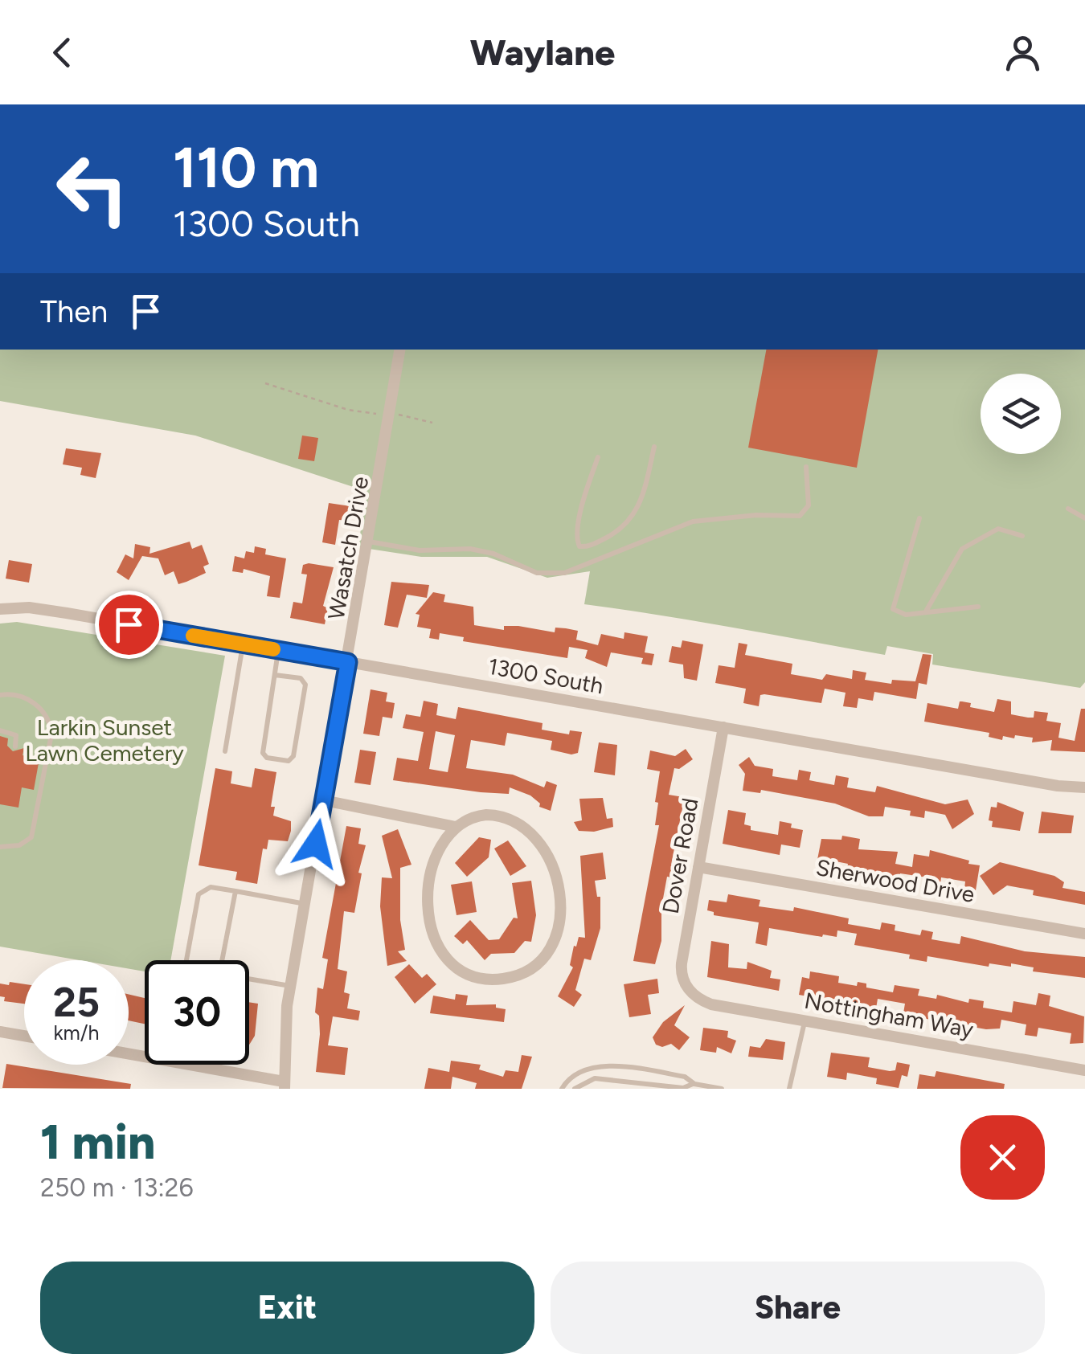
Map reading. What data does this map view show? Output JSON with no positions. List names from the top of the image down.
{
  "streets": {
    "street": [
      "Wasatch Drive",
      "1300 South",
      "Dover Road",
      "Sherwood Drive",
      "Nottingham Way"
    ]
  },
  "crossings": [
    ["Wasatch Drive", "1300 South"],
    ["1300 South", "Dover Road"],
    ["Dover Road", "Sherwood Drive"],
    ["Dover Road", "Nottingham Way"]
  ],
  "parks": ["Larkin Sunset Lawn Cemetery"],
  "page": {
    "header": "Waylane",
    "turn": ["110 m", "1300 South"],
    "then": "Then",
    "speed": "25 km/h",
    "limit": "30",
    "heading": ["1 min", "250 m · 13:26"],
    "buttons": ["Exit", "Share"]
  }
}
